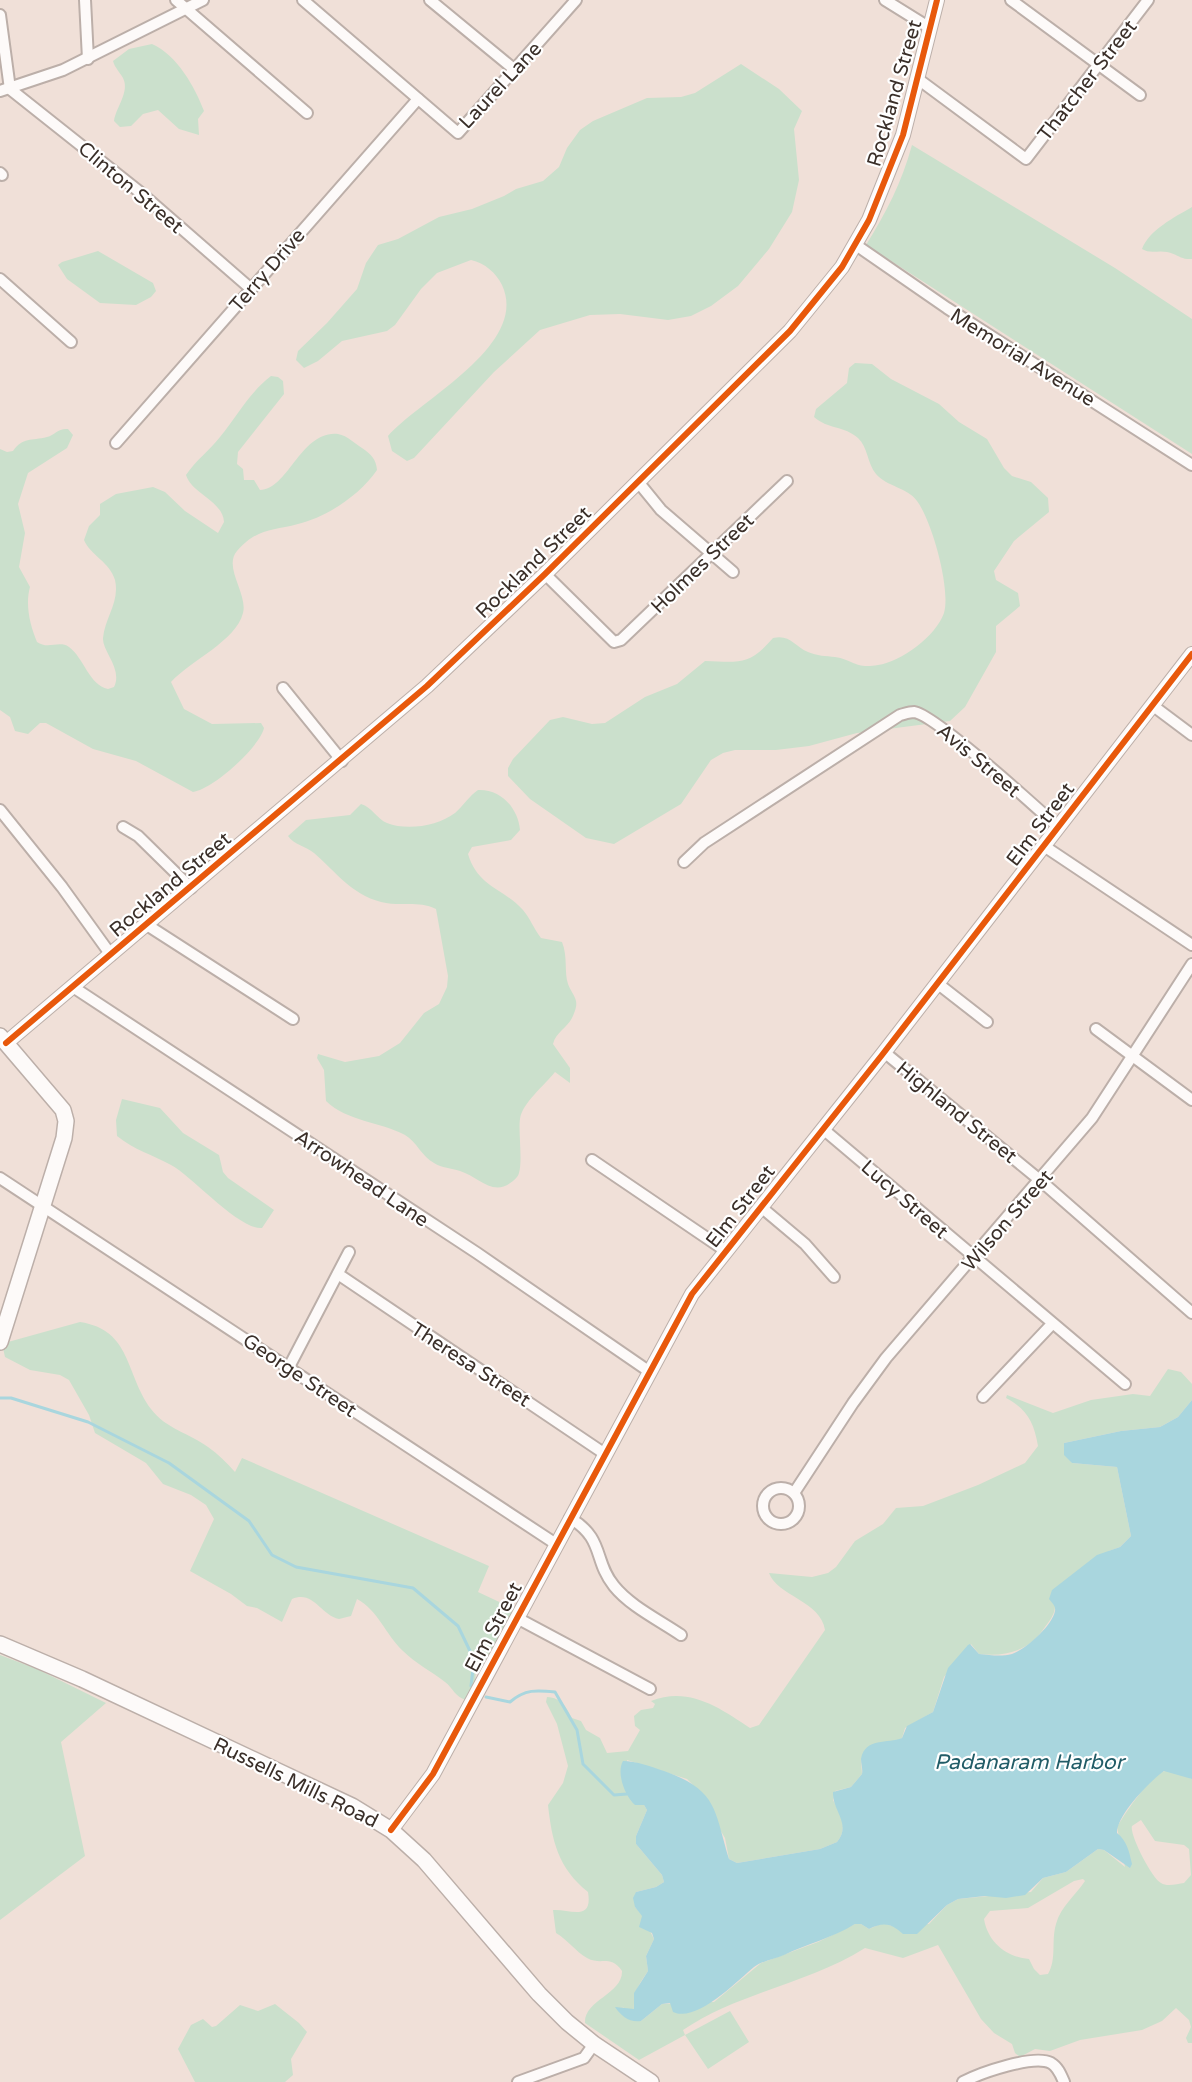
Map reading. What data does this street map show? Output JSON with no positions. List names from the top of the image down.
{
  "streets": {
    "main road": ["Russells Mills Road"],
    "street": [
      "Thatcher Street",
      "Laurel Lane",
      "Rockland Street",
      "Clinton Street",
      "Terry Drive",
      "Memorial Avenue",
      "Holmes Street",
      "Avis Street",
      "Elm Street",
      "Highland Street",
      "Arrowhead Lane",
      "Lucy Street",
      "Wilson Street",
      "Theresa Street",
      "George Street"
    ]
  },
  "crossings": [
    ["Thatcher Street", "Rockland Street"],
    ["Laurel Lane", "Terry Drive"],
    ["Rockland Street", "Memorial Avenue"],
    ["Rockland Street", "Holmes Street"],
    ["Rockland Street", "Arrowhead Lane"],
    ["Clinton Street", "Terry Drive"],
    ["Avis Street", "Elm Street"],
    ["Elm Street", "Highland Street"],
    ["Elm Street", "Arrowhead Lane"],
    ["Elm Street", "Lucy Street"],
    ["Elm Street", "Theresa Street"],
    ["Elm Street", "George Street"],
    ["Elm Street", "Russells Mills Road"],
    ["Highland Street", "Wilson Street"],
    ["Lucy Street", "Wilson Street"]
  ],
  "water": ["Padanaram Harbor"]
}
